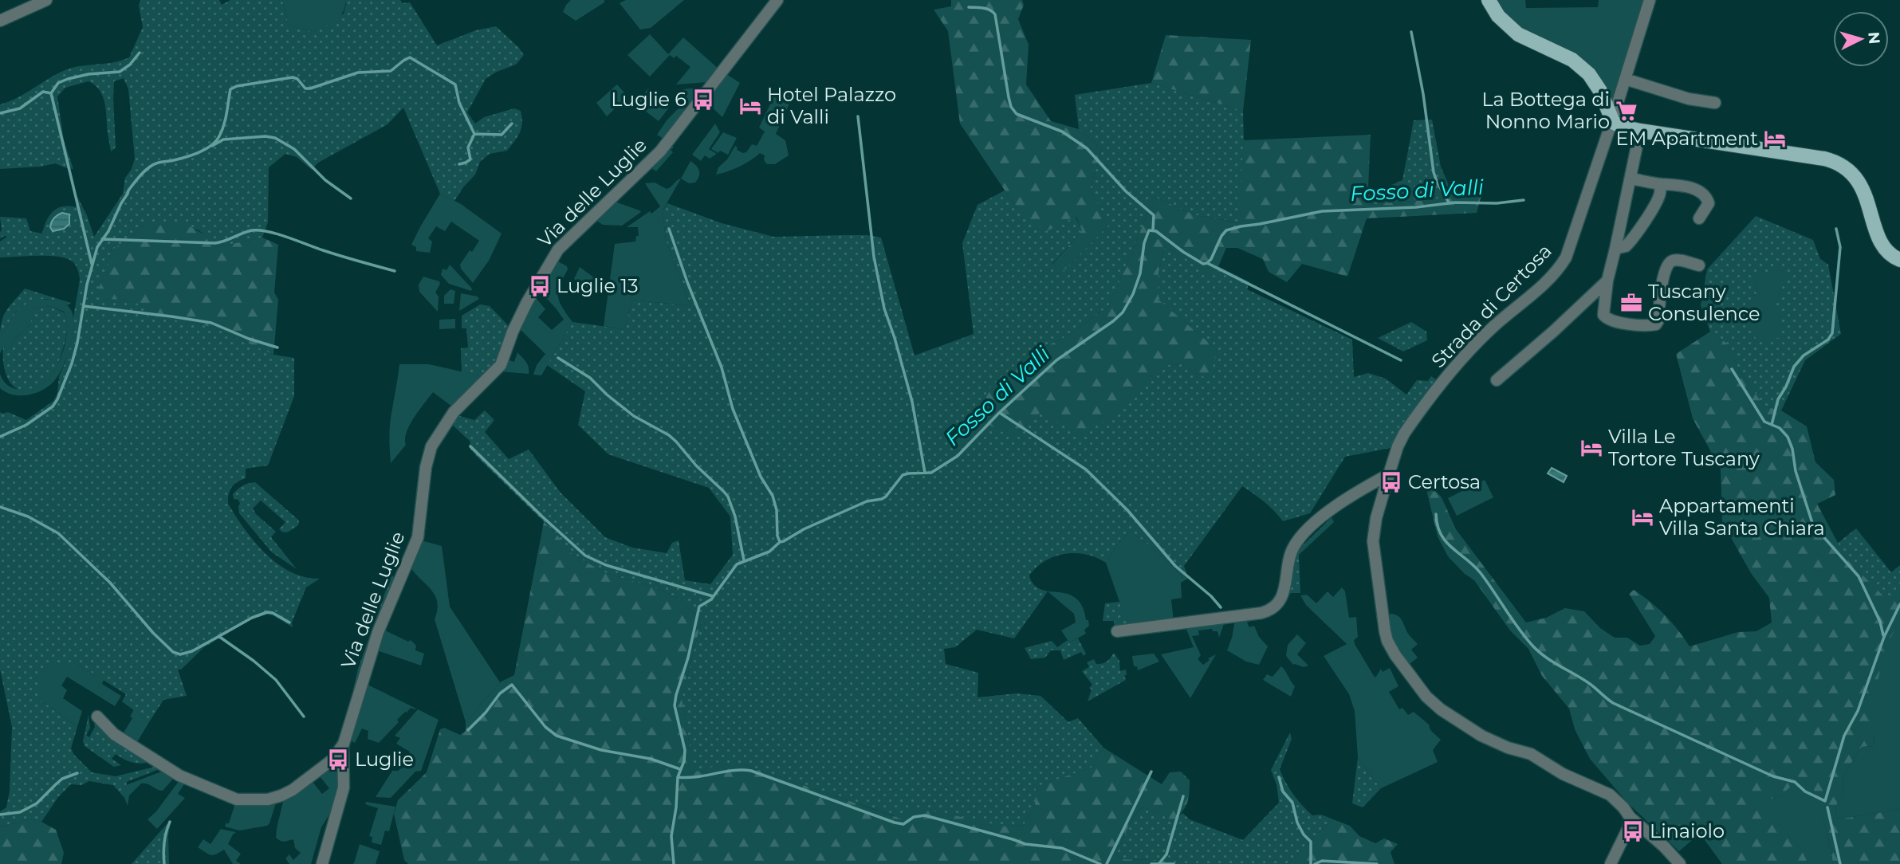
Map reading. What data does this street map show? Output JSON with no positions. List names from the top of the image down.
{
  "streets": {
    "street": ["Via delle Luglie", "Strada di Certosa"]
  },
  "water": ["Fosso di Valli"],
  "places": {
    "bus stop": [
      "Luglie 6",
      "Luglie 13",
      "Certosa",
      "Luglie",
      "Linaiolo"
    ],
    "hotel": [
      "Hotel Palazzo di Valli",
      "EM Apartment",
      "Villa Le Tortore Tuscany",
      "Appartamenti Villa Santa Chiara"
    ],
    "supermarket": ["La Bottega di Nonno Mario"],
    "office": ["Tuscany Consulence"]
  },
  "north": "right"
}
